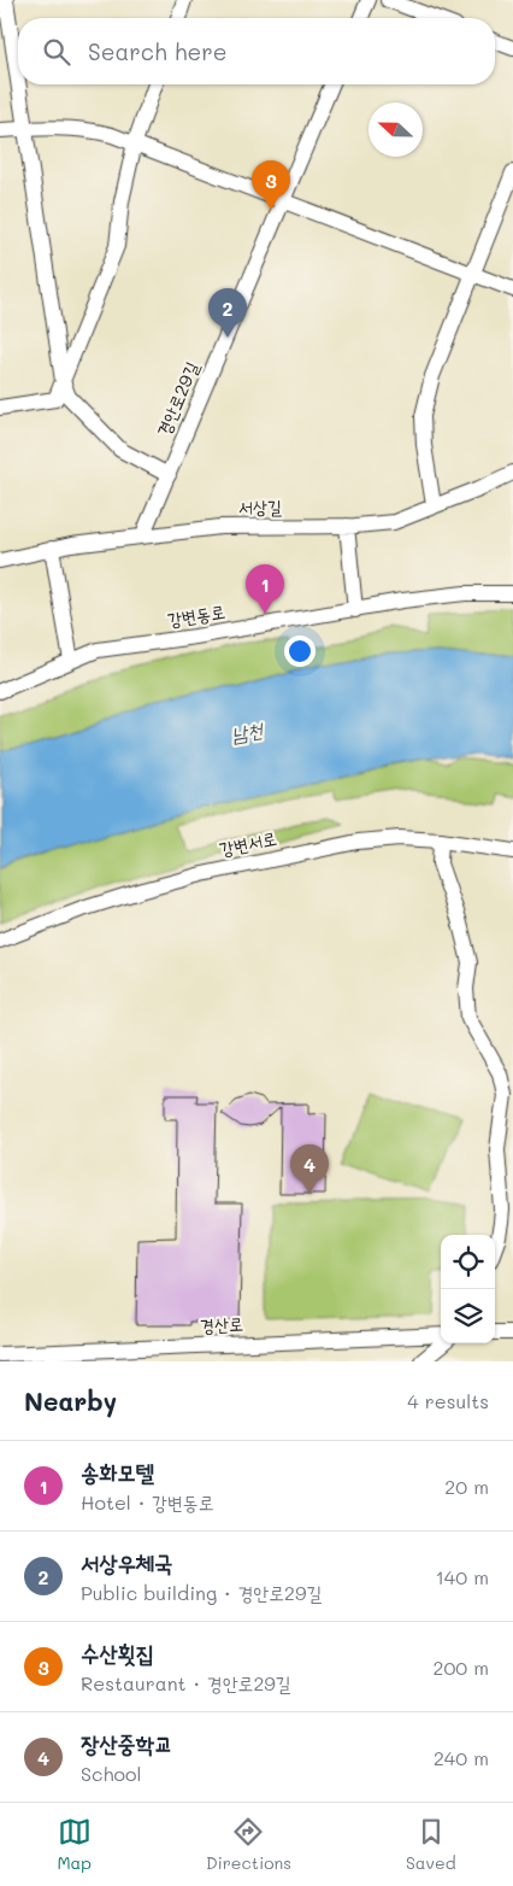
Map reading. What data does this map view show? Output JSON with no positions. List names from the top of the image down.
{
  "streets": {
    "street": [
      "경안로29길",
      "서상길",
      "강변동로",
      "강변서로",
      "경산로"
    ]
  },
  "crossings": [
    ["경안로29길", "서상길"]
  ],
  "water": ["남천"],
  "north": "left",
  "page": {
    "search": "Search here",
    "pins": [
      "3",
      "2",
      "1",
      "4"
    ],
    "heading": ["Nearby", "4 results"],
    "list": [
      {
        "mark": "1",
        "name": "송화모텔",
        "note": "Hotel · 강변동로",
        "value": "20 m"
      },
      {
        "mark": "2",
        "name": "서상우체국",
        "note": "Public building · 경안로29길",
        "value": "140 m"
      },
      {
        "mark": "3",
        "name": "수산횟집",
        "note": "Restaurant · 경안로29길",
        "value": "200 m"
      },
      {
        "mark": "4",
        "name": "장산중학교",
        "note": "School",
        "value": "240 m"
      }
    ],
    "nav": ["Map", "Directions", "Saved"]
  }
}
